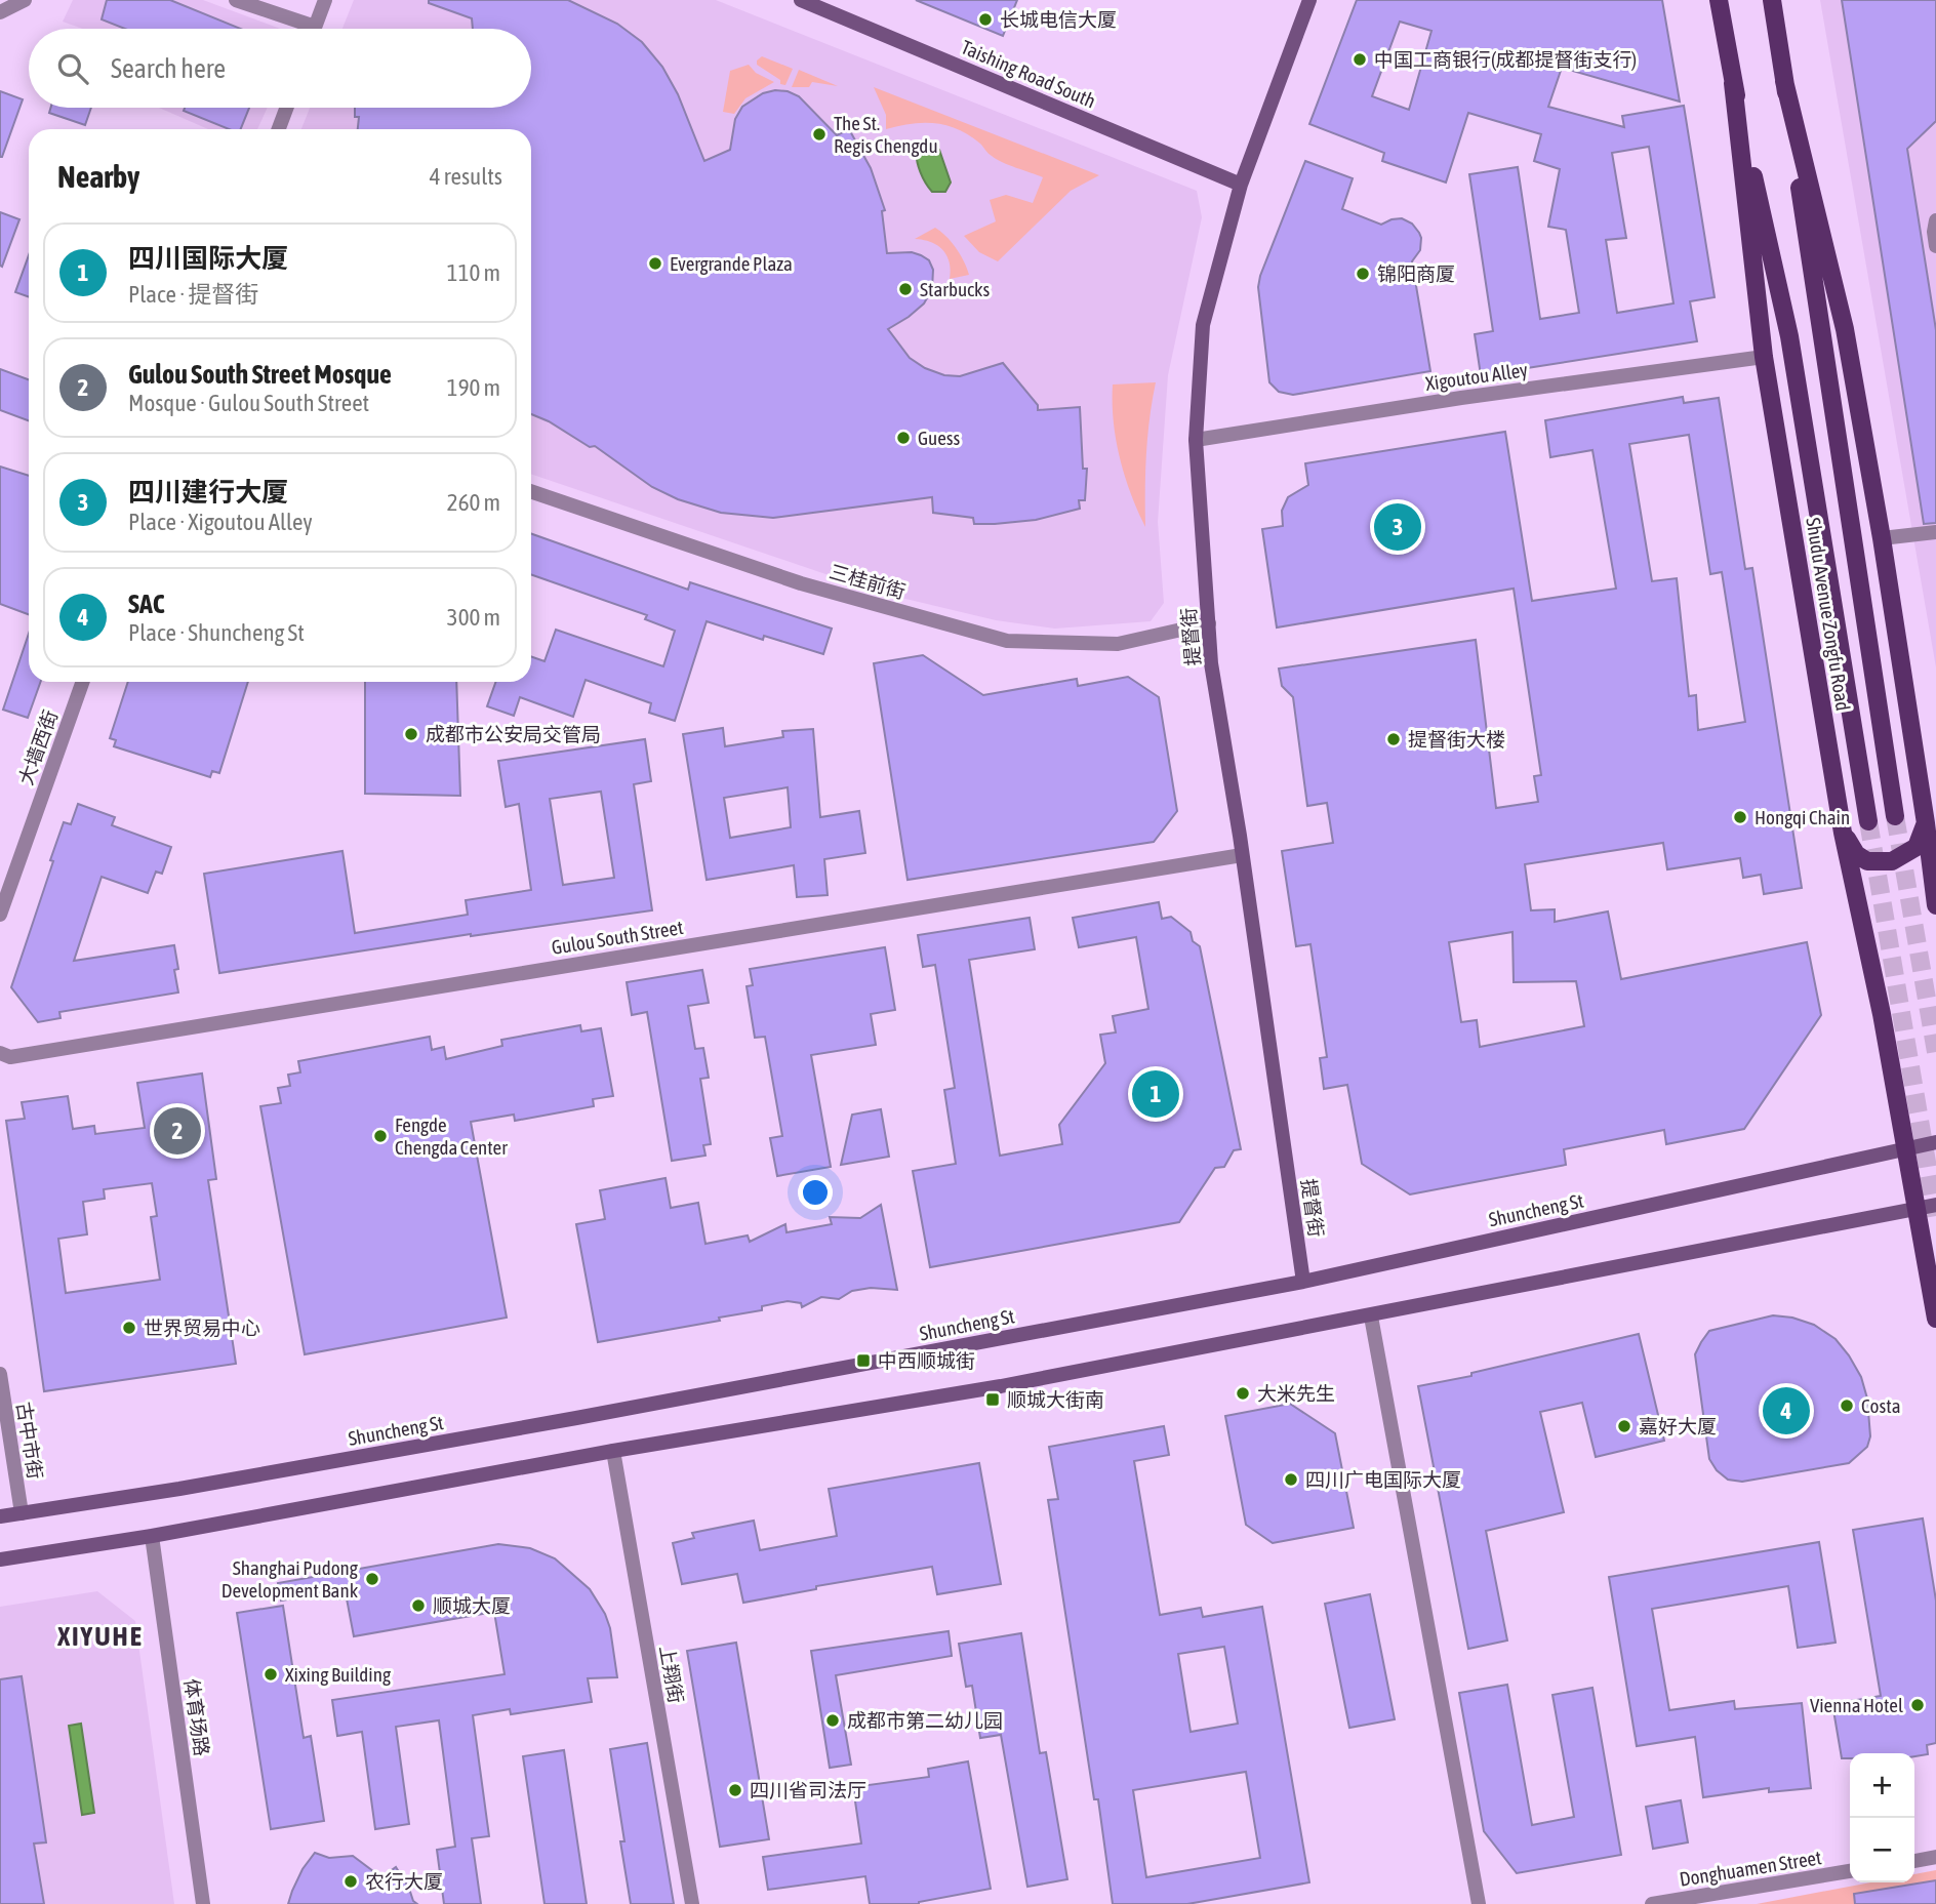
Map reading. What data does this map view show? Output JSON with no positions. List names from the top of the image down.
{
  "streets": {
    "main road": [
      "Taishing Road South",
      "Shudu Avenue Zongfu Road",
      "提督街",
      "Shuncheng St"
    ],
    "street": [
      "Xigoutou Alley",
      "三桂前街",
      "大墙西街",
      "Gulou South Street",
      "古中市街",
      "上翔街",
      "体育场路",
      "Donghuamen Street"
    ]
  },
  "crossings": [
    ["Taishing Road South", "提督街"],
    ["Xigoutou Alley", "Shudu Avenue Zongfu Road"],
    ["Xigoutou Alley", "提督街"],
    ["三桂前街", "提督街"],
    ["Shudu Avenue Zongfu Road", "Shuncheng St"],
    ["提督街", "Gulou South Street"],
    ["提督街", "Shuncheng St"],
    ["Shuncheng St", "古中市街"]
  ],
  "districts": ["XIYUHE"],
  "places": {
    "other": [
      "长城电信大厦",
      "中国工商银行(成都提督街支行)",
      "The St. Regis Chengdu",
      "Evergrande Plaza",
      "锦阳商厦",
      "Starbucks",
      "Guess",
      "成都市公安局交管局",
      "提督街大楼",
      "Hongqi Chain",
      "Fengde Chengda Center",
      "世界贸易中心",
      "大米先生",
      "Costa",
      "嘉好大厦",
      "四川广电国际大厦",
      "Shanghai Pudong Development Bank",
      "顺城大厦",
      "Xixing Building",
      "Vienna Hotel",
      "成都市第二幼儿园",
      "四川省司法厅",
      "农行大厦"
    ],
    "transit": ["中西顺城街", "顺城大街南"]
  },
  "page": {
    "search": "Search here",
    "heading": ["Nearby", "4 results"],
    "list": [
      {
        "mark": "1",
        "name": "四川国际大厦",
        "note": "Place · 提督街",
        "value": "110 m"
      },
      {
        "mark": "2",
        "name": "Gulou South Street Mosque",
        "note": "Mosque · Gulou South Street",
        "value": "190 m"
      },
      {
        "mark": "3",
        "name": "四川建行大厦",
        "note": "Place · Xigoutou Alley",
        "value": "260 m"
      },
      {
        "mark": "4",
        "name": "SAC",
        "note": "Place · Shuncheng St",
        "value": "300 m"
      }
    ],
    "pins": [
      "3",
      "1",
      "2",
      "4"
    ],
    "map_buttons": ["+", "−"]
  }
}
